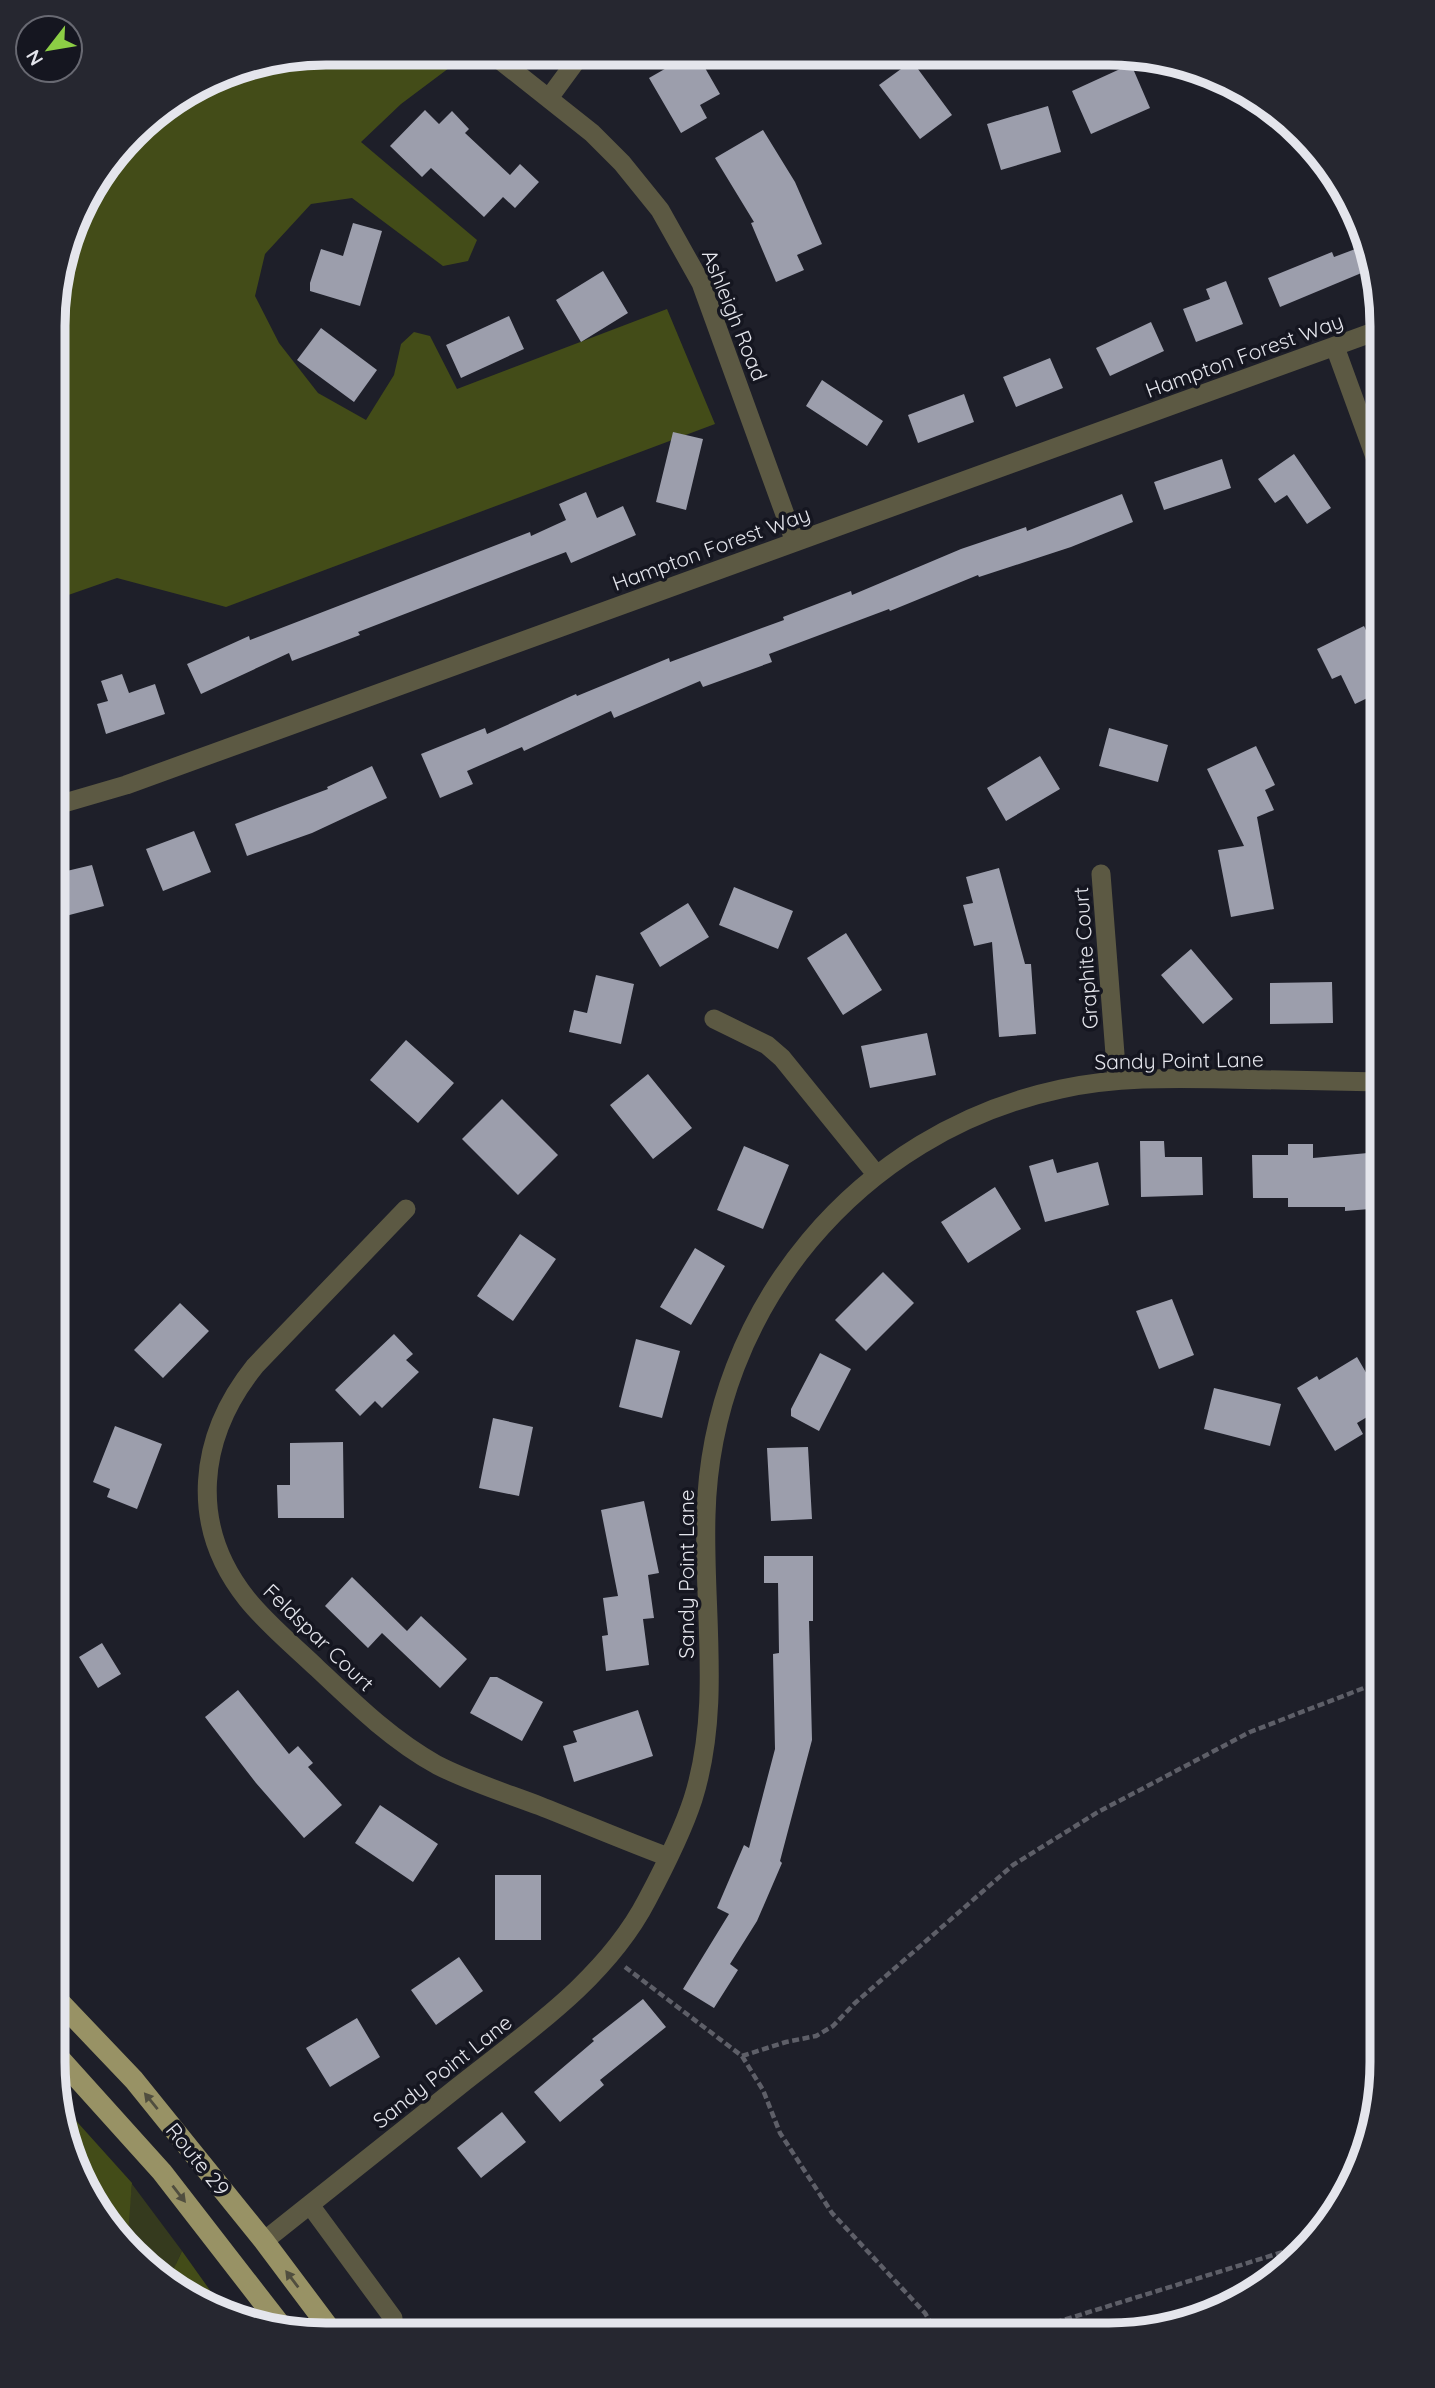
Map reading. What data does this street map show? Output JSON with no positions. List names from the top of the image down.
{
  "streets": {
    "main road": ["Route 29"],
    "street": [
      "Ashleigh Road",
      "Hampton Forest Way",
      "Graphite Court",
      "Sandy Point Lane",
      "Feldspar Court"
    ]
  },
  "crossings": [
    ["Ashleigh Road", "Hampton Forest Way"],
    ["Graphite Court", "Sandy Point Lane"],
    ["Sandy Point Lane", "Feldspar Court"],
    ["Sandy Point Lane", "Route 29"]
  ],
  "north": "bottom left"
}
